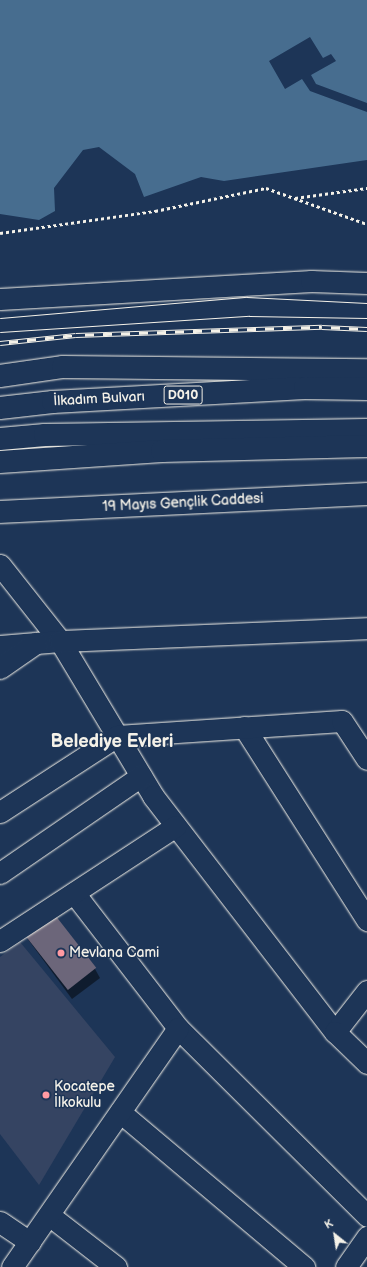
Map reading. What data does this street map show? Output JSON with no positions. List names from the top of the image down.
{
  "streets": {
    "main road": ["D010", "İlkadım Bulvarı", "19 Mayıs Gençlik Caddesi"]
  },
  "districts": ["Belediye Evleri"],
  "places": ["Mevlana Cami", "Kocatepe İlkokulu"],
  "north": "top left"
}
